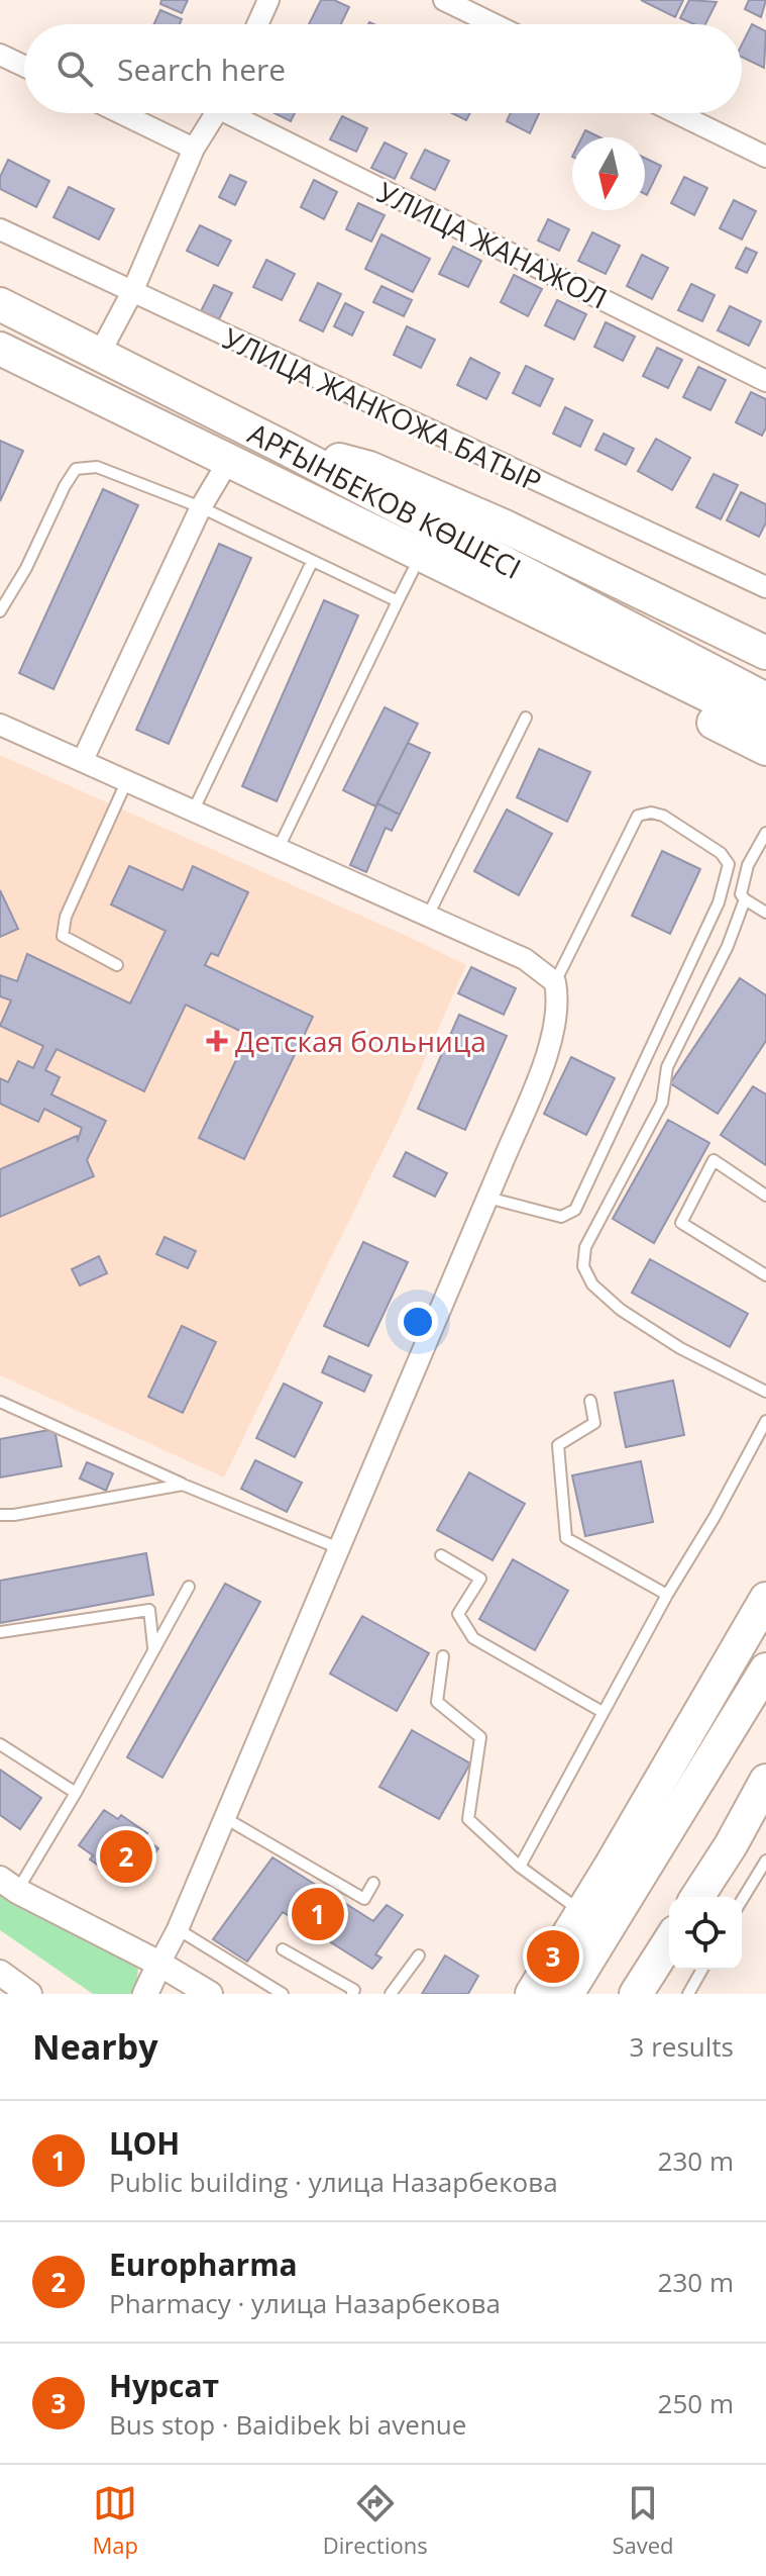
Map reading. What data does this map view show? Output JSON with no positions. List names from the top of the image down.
{
  "streets": {
    "main road": ["АРҒЫНБЕКОВ КӨШЕСІ"],
    "street": ["УЛИЦА ЖАНАЖОЛ", "УЛИЦА ЖАНКОЖА БАТЫР"]
  },
  "places": {
    "health": ["Детская больница"]
  },
  "north": "bottom",
  "page": {
    "search": "Search here",
    "pins": ["2", "1", "3"],
    "heading": ["Nearby", "3 results"],
    "list": [
      {
        "mark": "1",
        "name": "ЦОН",
        "note": "Public building · улица Назарбекова",
        "value": "230 m"
      },
      {
        "mark": "2",
        "name": "Europharma",
        "note": "Pharmacy · улица Назарбекова",
        "value": "230 m"
      },
      {
        "mark": "3",
        "name": "Нурсат",
        "note": "Bus stop · Baidibek bi avenue",
        "value": "250 m"
      }
    ],
    "nav": ["Map", "Directions", "Saved"]
  }
}
